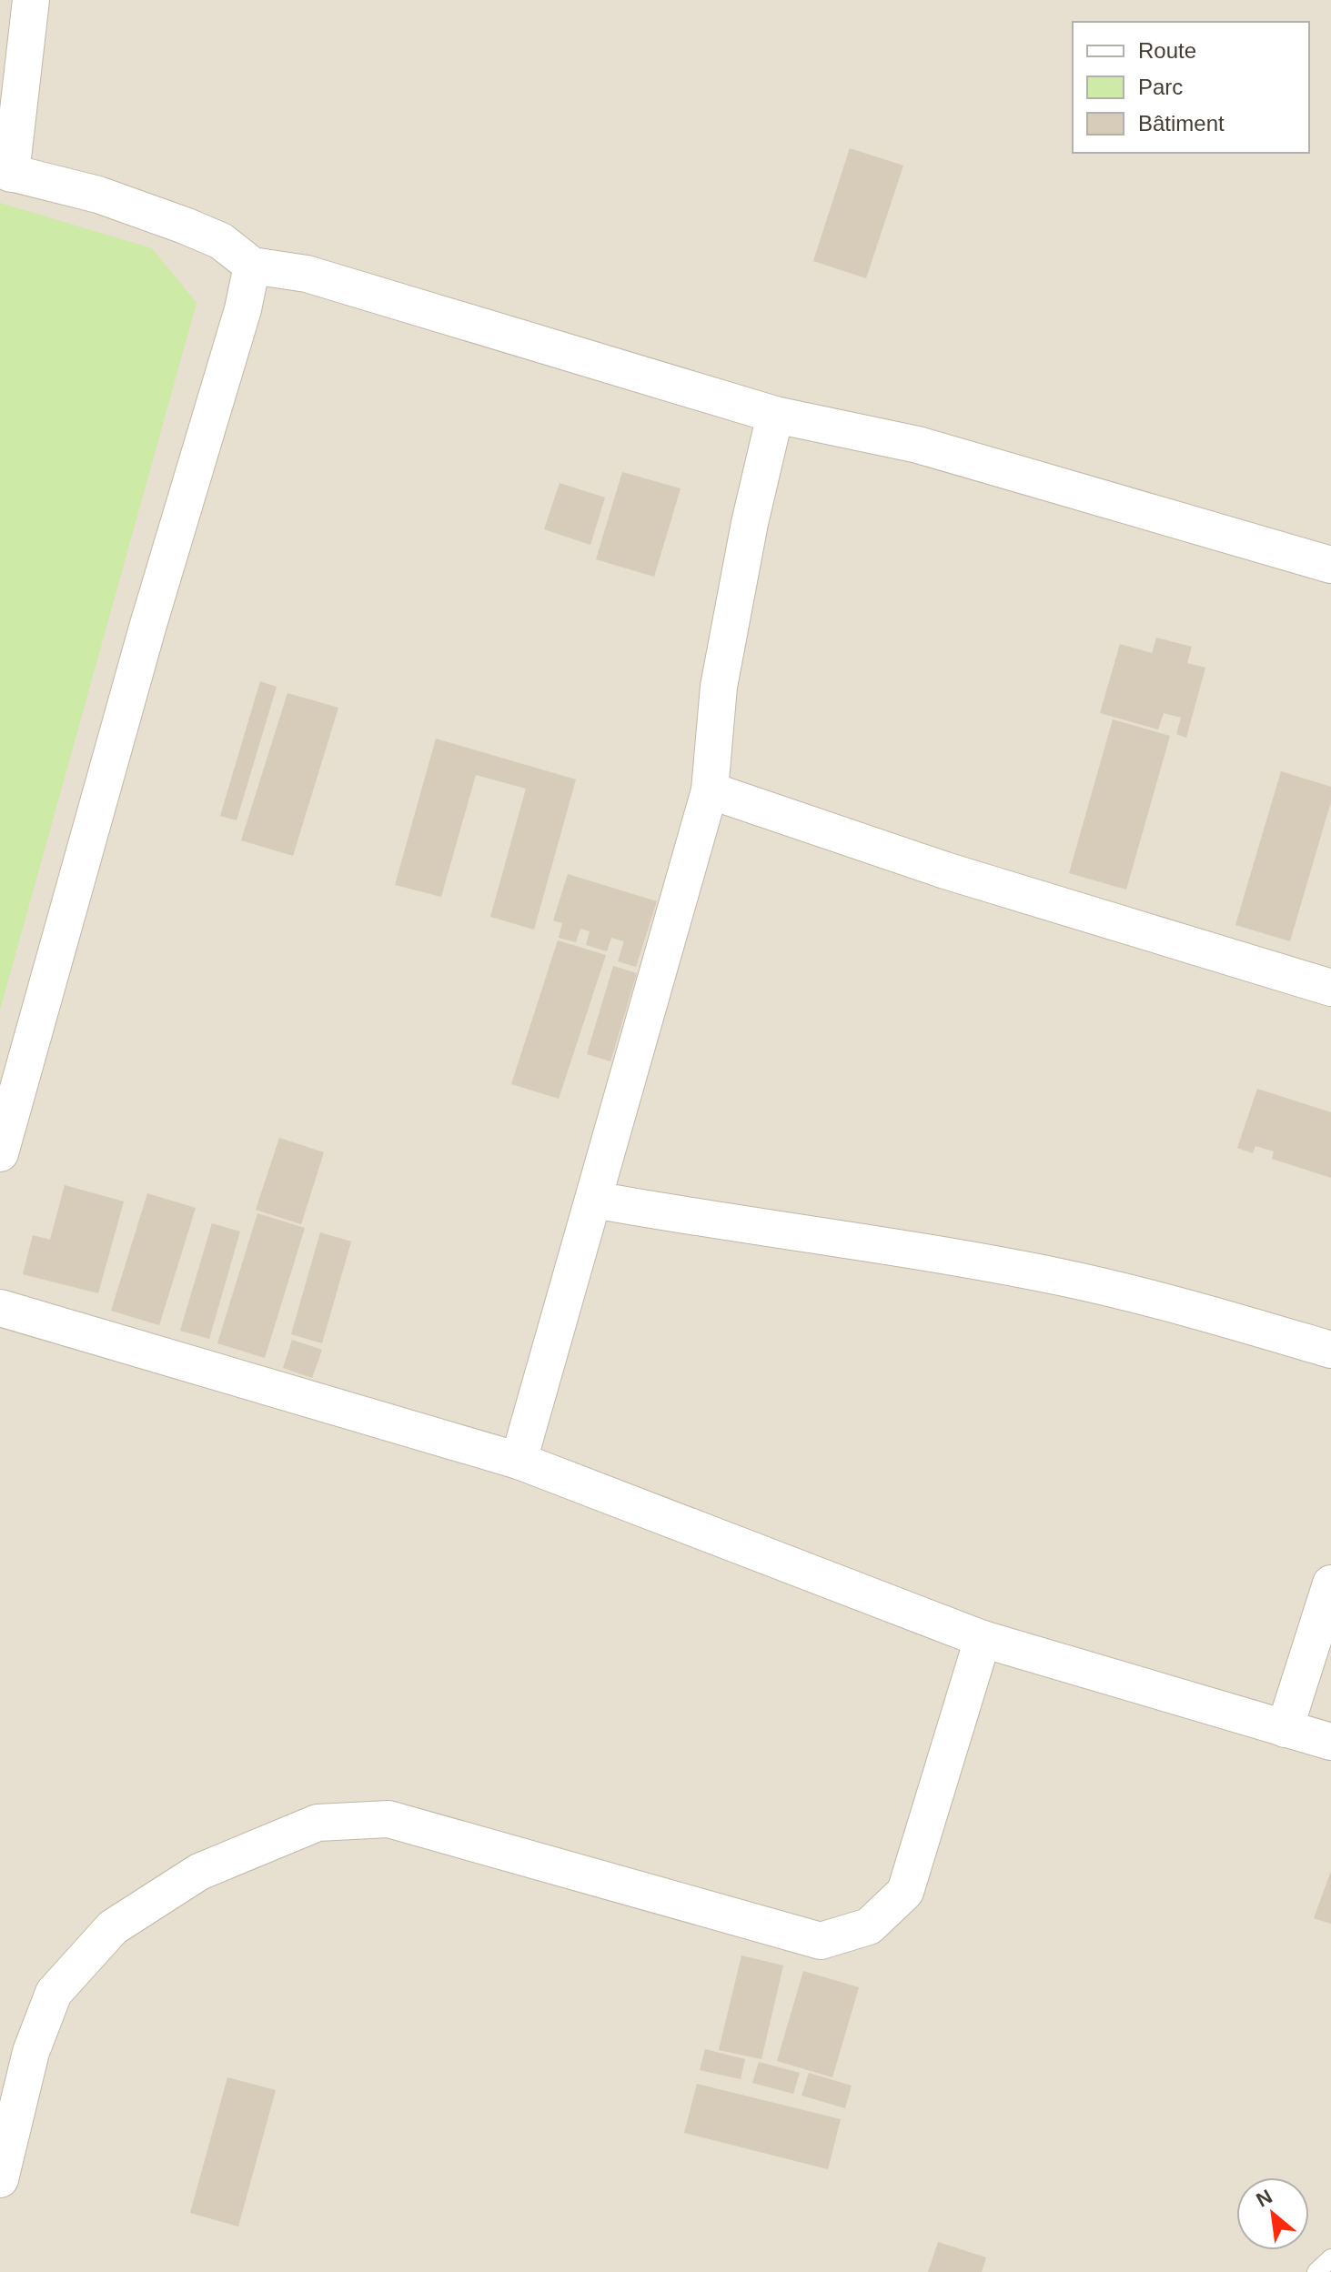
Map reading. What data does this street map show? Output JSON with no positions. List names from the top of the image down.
{
  "legend": ["Route", "Parc", "Bâtiment"],
  "north": "top left"
}
